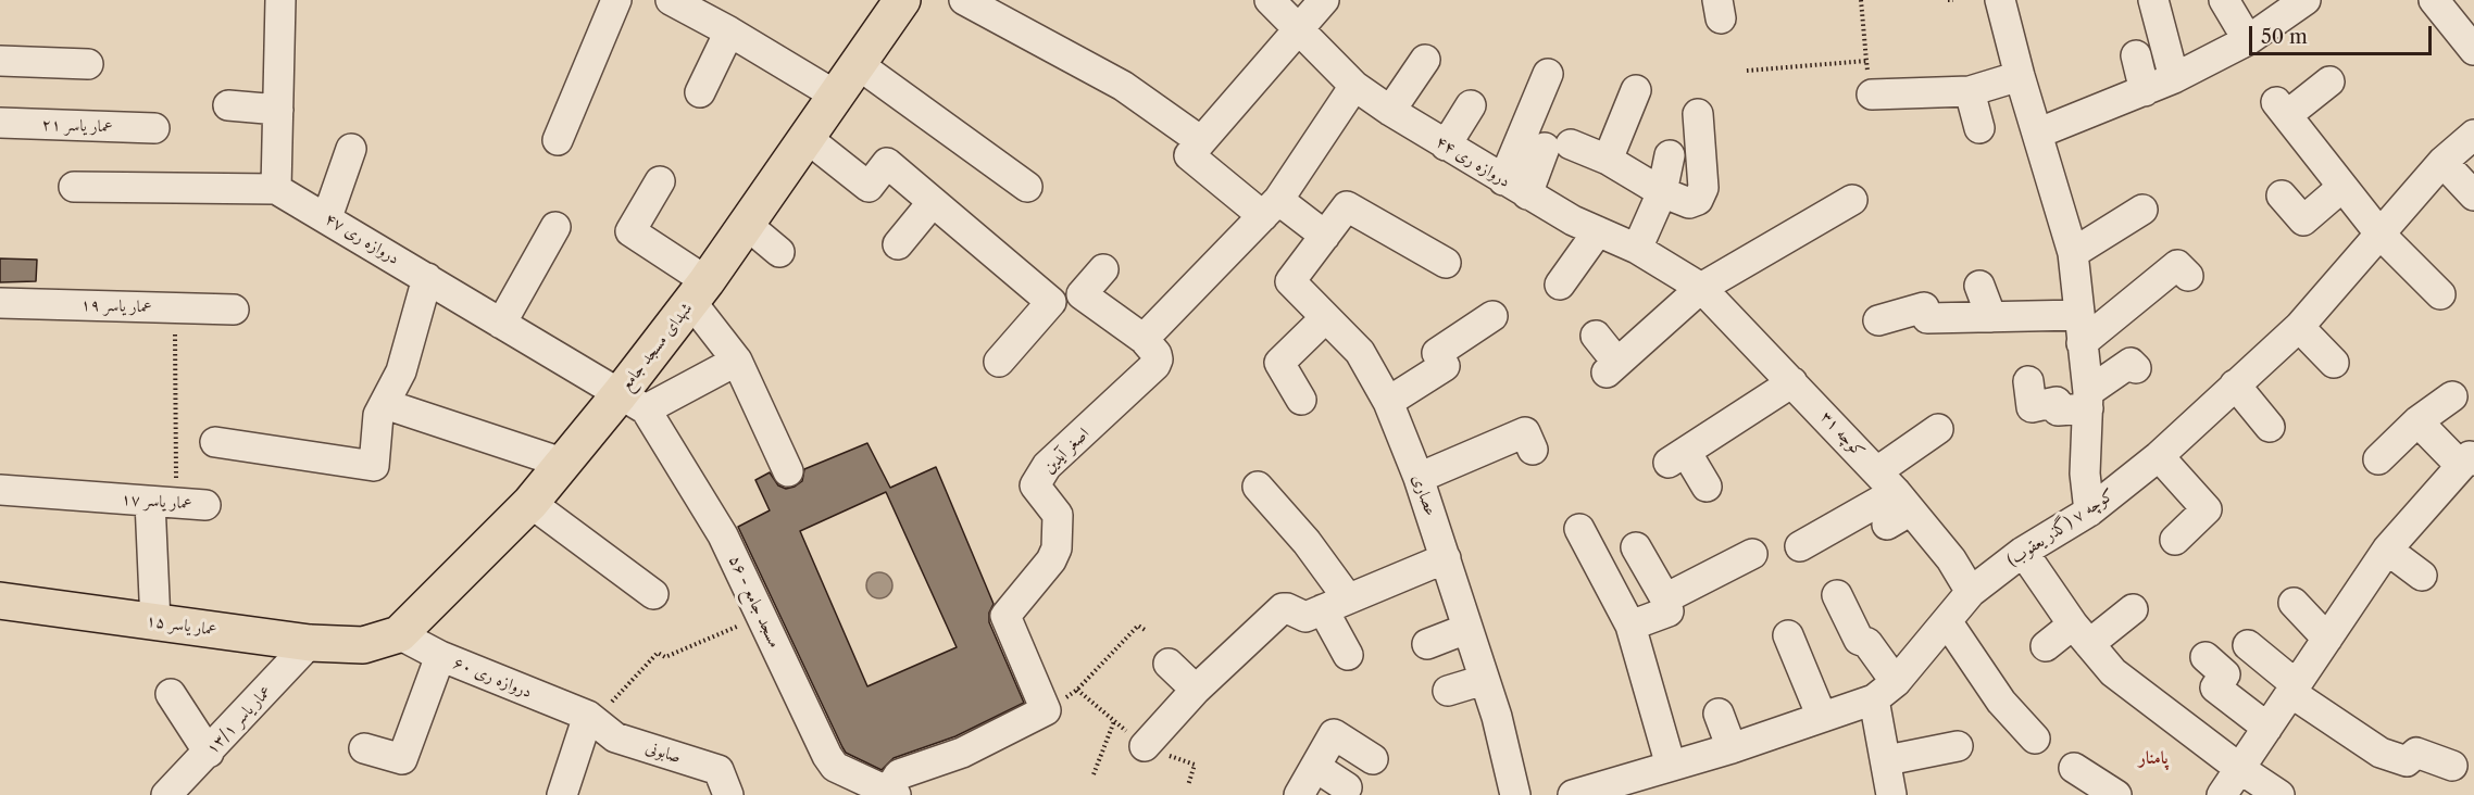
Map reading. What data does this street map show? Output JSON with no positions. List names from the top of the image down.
{
  "streets": {
    "main road": ["شهدای مسجد جامع", "عمار یاسر ۱۵"],
    "street": [
      "عمار یاسر ۲۱",
      "دروازه ری ۴۴",
      "دروازه ری ۴۷",
      "عمار یاسر ۱۹",
      "کوچه ۳۱",
      "اصغر آیدین",
      "عصاری",
      "عمار یاسر ۱۷",
      "کوچه ۷ (گذر یعقوب)",
      "۵۶ - مسجد جامع",
      "دروازه ری ۶۰",
      "عمار یاسر ۱۳/۱",
      "صابونی"
    ]
  },
  "crossings": [
    ["دروازه ری ۴۴", "کوچه ۳۱"],
    ["دروازه ری ۴۷", "شهدای مسجد جامع"],
    ["دروازه ری ۴۷", "۵۶ - مسجد جامع"],
    ["شهدای مسجد جامع", "۵۶ - مسجد جامع"],
    ["شهدای مسجد جامع", "عمار یاسر ۱۵"],
    ["شهدای مسجد جامع", "دروازه ری ۶۰"],
    ["کوچه ۳۱", "کوچه ۷ (گذر یعقوب)"],
    ["عمار یاسر ۱۵", "عمار یاسر ۱۳/۱"],
    ["دروازه ری ۶۰", "صابونی"]
  ],
  "districts": ["پامنار"],
  "scale_bar": "50 m"
}
